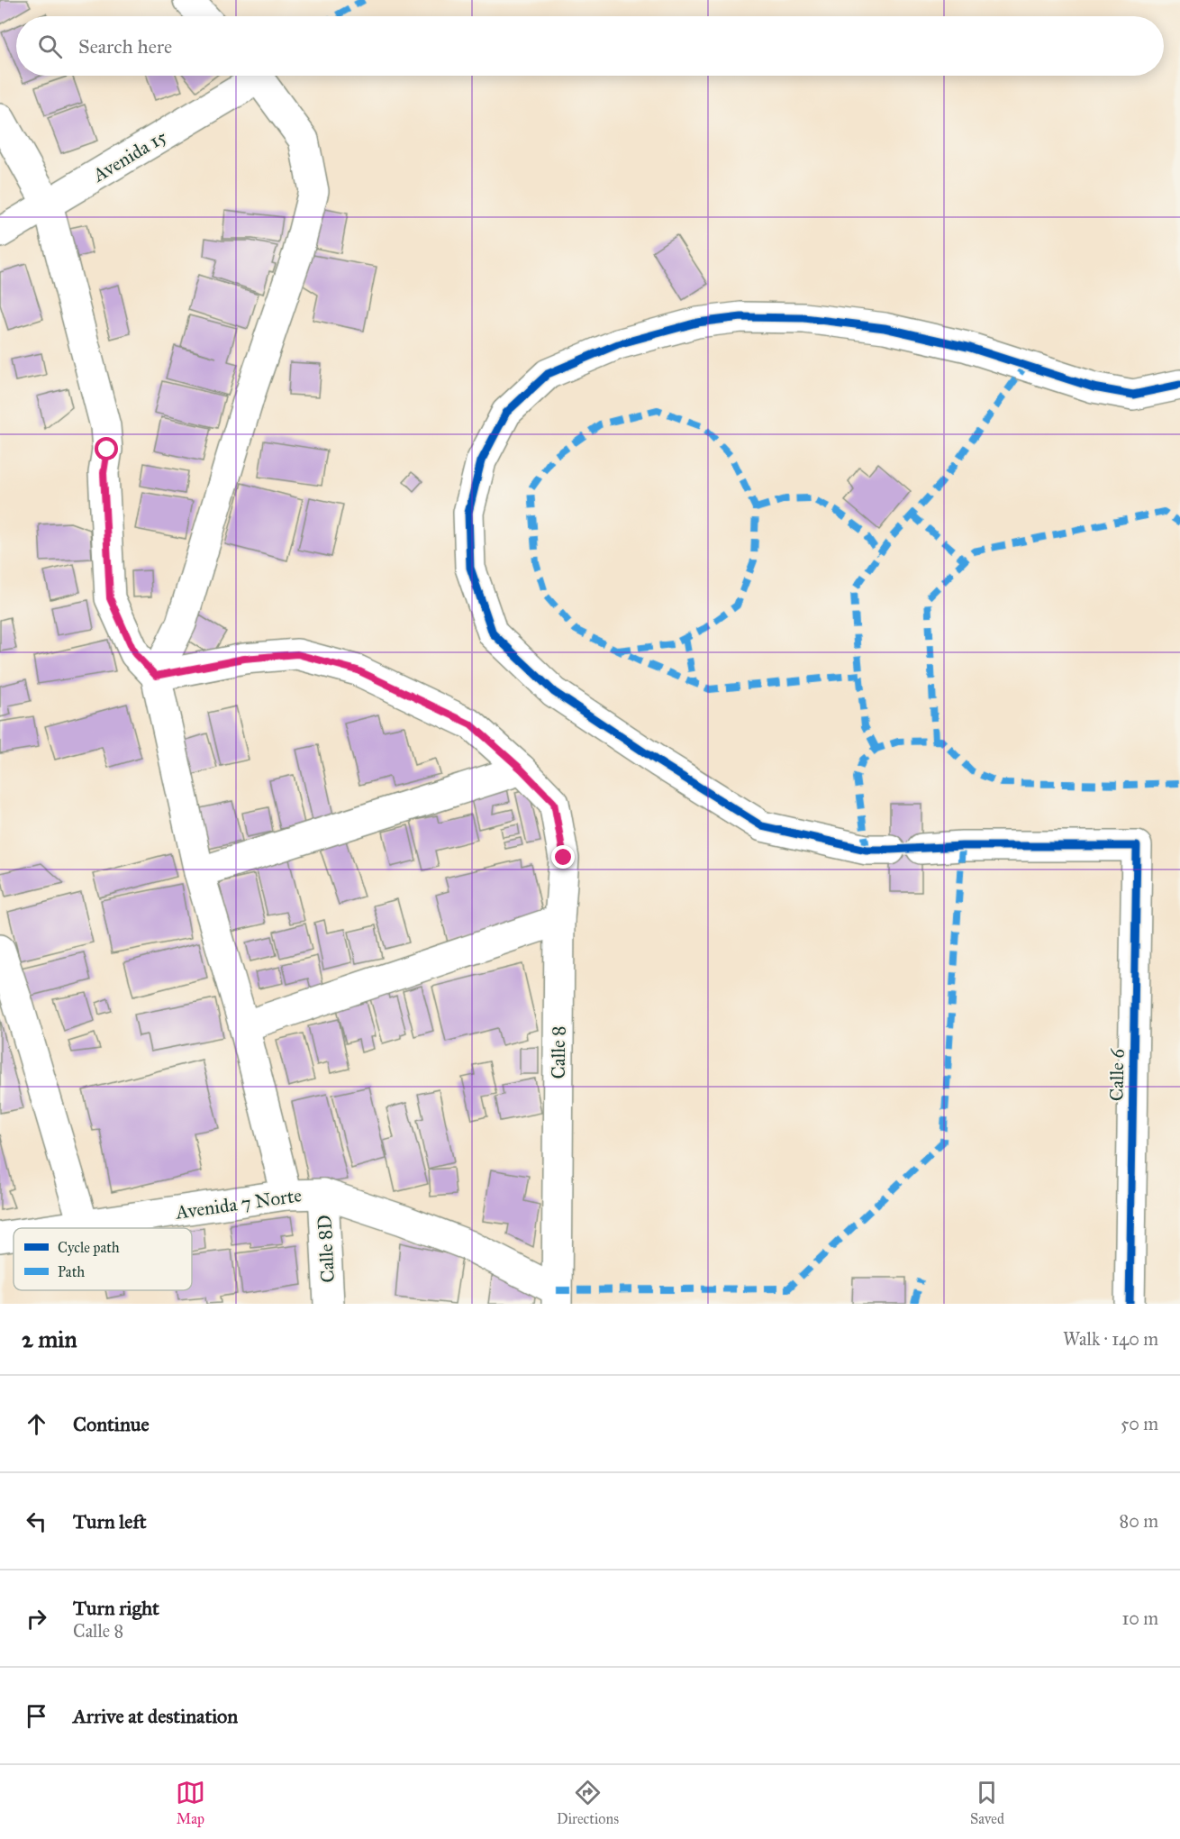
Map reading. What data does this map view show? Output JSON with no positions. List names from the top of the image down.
{
  "streets": {
    "street": [
      "Avenida 15",
      "Calle 8",
      "Calle 6",
      "Avenida 7 Norte",
      "Calle 8D"
    ]
  },
  "crossings": [
    ["Calle 8", "Avenida 7 Norte"],
    ["Avenida 7 Norte", "Calle 8D"]
  ],
  "legend": ["Cycle path", "Path"],
  "page": {
    "search": "Search here",
    "heading": ["2 min", "Walk · 140 m"],
    "list": [
      ["Continue", "50 m"],
      ["Turn left", "80 m"],
      ["Turn right", "Calle 8", "10 m"],
      "Arrive at destination"
    ],
    "nav": ["Map", "Directions", "Saved"]
  }
}
